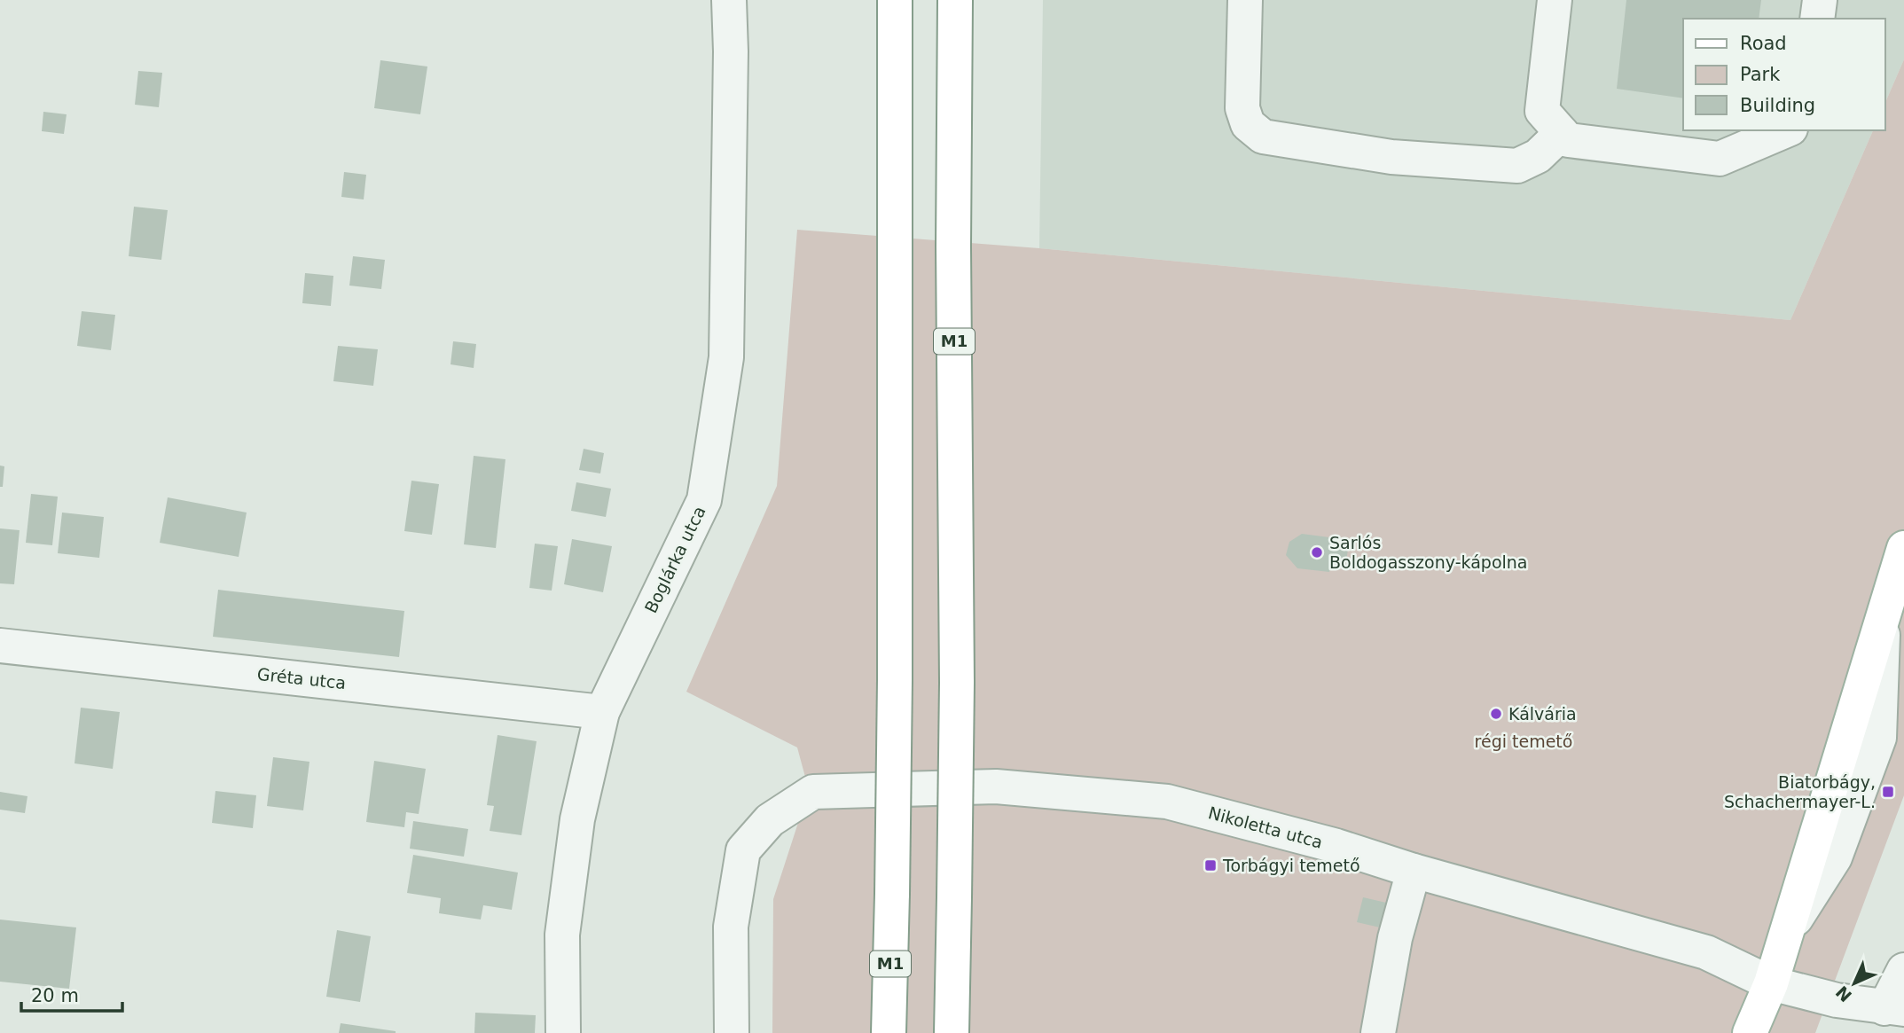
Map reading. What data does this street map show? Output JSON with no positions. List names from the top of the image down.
{
  "streets": {
    "main road": ["M1"],
    "street": ["Boglárka utca", "Gréta utca", "Nikoletta utca"]
  },
  "crossings": [
    ["Boglárka utca", "Gréta utca"]
  ],
  "parks": ["régi temető"],
  "places": {
    "other": ["Sarlós Boldogasszony-kápolna", "Kálvária"],
    "transit": ["Biatorbágy, Schachermayer-L.", "Torbágyi temető"]
  },
  "legend": ["Road", "Park", "Building"],
  "scale_bar": "20 m",
  "north": "bottom left"
}
